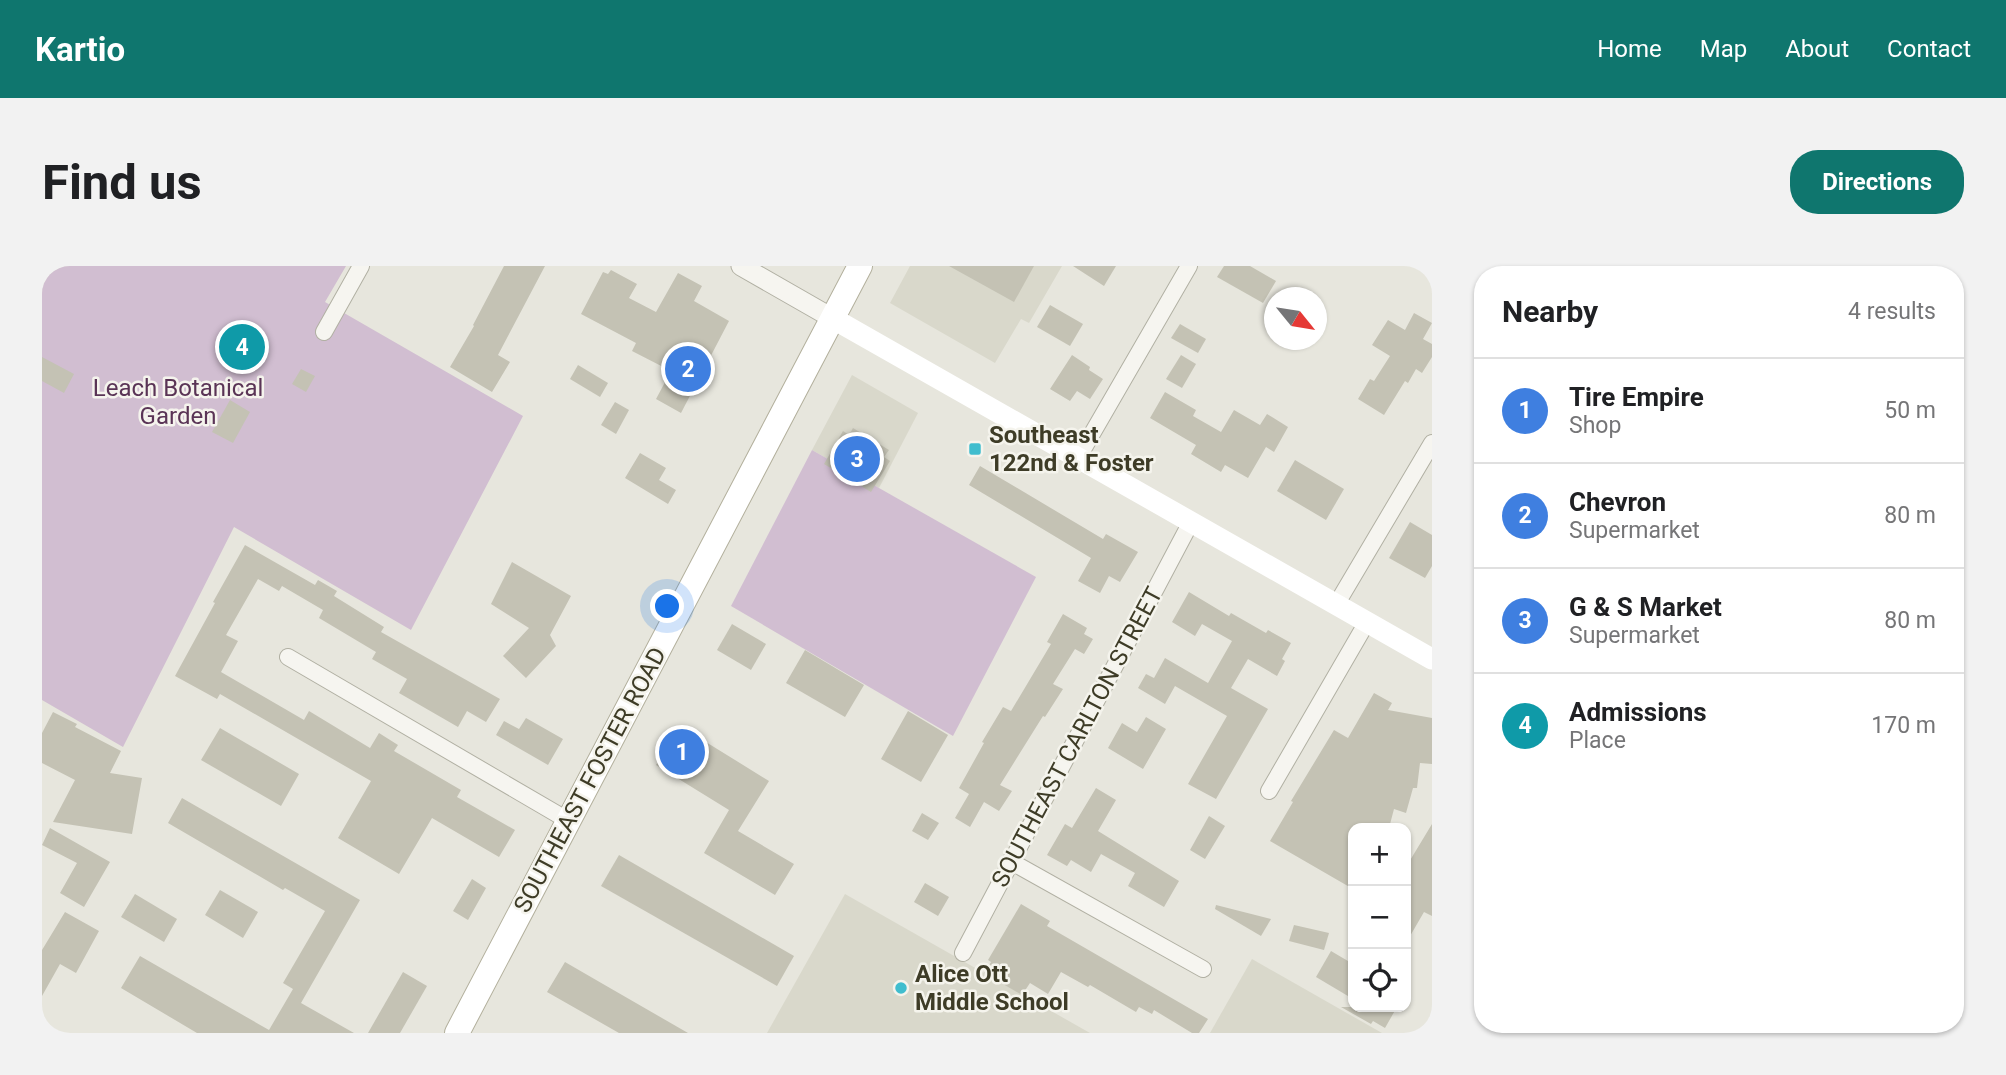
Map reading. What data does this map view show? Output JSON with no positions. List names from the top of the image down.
{
  "streets": {
    "main road": ["SOUTHEAST FOSTER ROAD"],
    "street": ["SOUTHEAST CARLTON STREET"]
  },
  "parks": ["Leach Botanical Garden"],
  "places": {
    "transit": ["Southeast 122nd & Foster"],
    "other": ["Alice Ott Middle School"]
  },
  "north": "bottom right",
  "page": {
    "header": "Kartio",
    "nav": [
      "Home",
      "Map",
      "About",
      "Contact"
    ],
    "buttons": "Directions",
    "title": "Find us",
    "heading": ["Nearby", "4 results"],
    "pins": [
      "4",
      "2",
      "3",
      "1"
    ],
    "list": [
      {
        "mark": "1",
        "name": "Tire Empire",
        "note": "Shop",
        "value": "50 m"
      },
      {
        "mark": "2",
        "name": "Chevron",
        "note": "Supermarket",
        "value": "80 m"
      },
      {
        "mark": "3",
        "name": "G & S Market",
        "note": "Supermarket",
        "value": "80 m"
      },
      {
        "mark": "4",
        "name": "Admissions",
        "note": "Place",
        "value": "170 m"
      }
    ],
    "map_buttons": ["+", "−"]
  }
}
